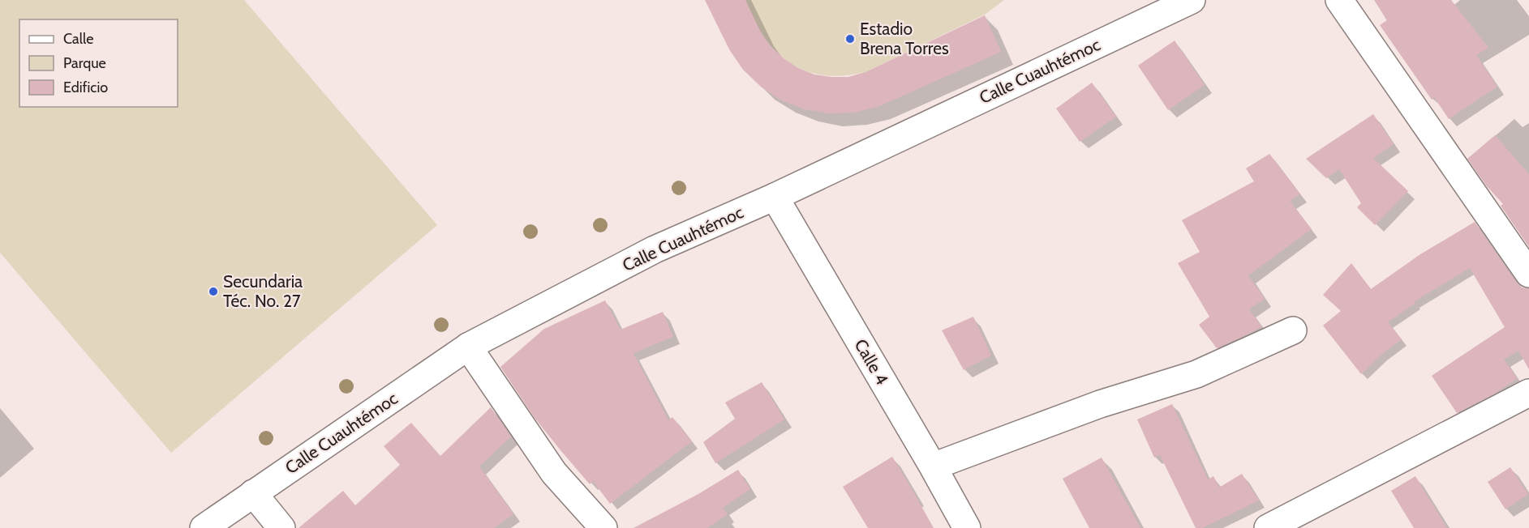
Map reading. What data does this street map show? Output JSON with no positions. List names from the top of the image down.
{
  "streets": {
    "street": ["Calle Cuauhtémoc", "Calle 4"]
  },
  "crossings": [
    ["Calle Cuauhtémoc", "Calle 4"]
  ],
  "places": ["Estadio Brena Torres", "Secundaria Téc. No. 27"],
  "legend": ["Calle", "Parque", "Edificio"]
}
